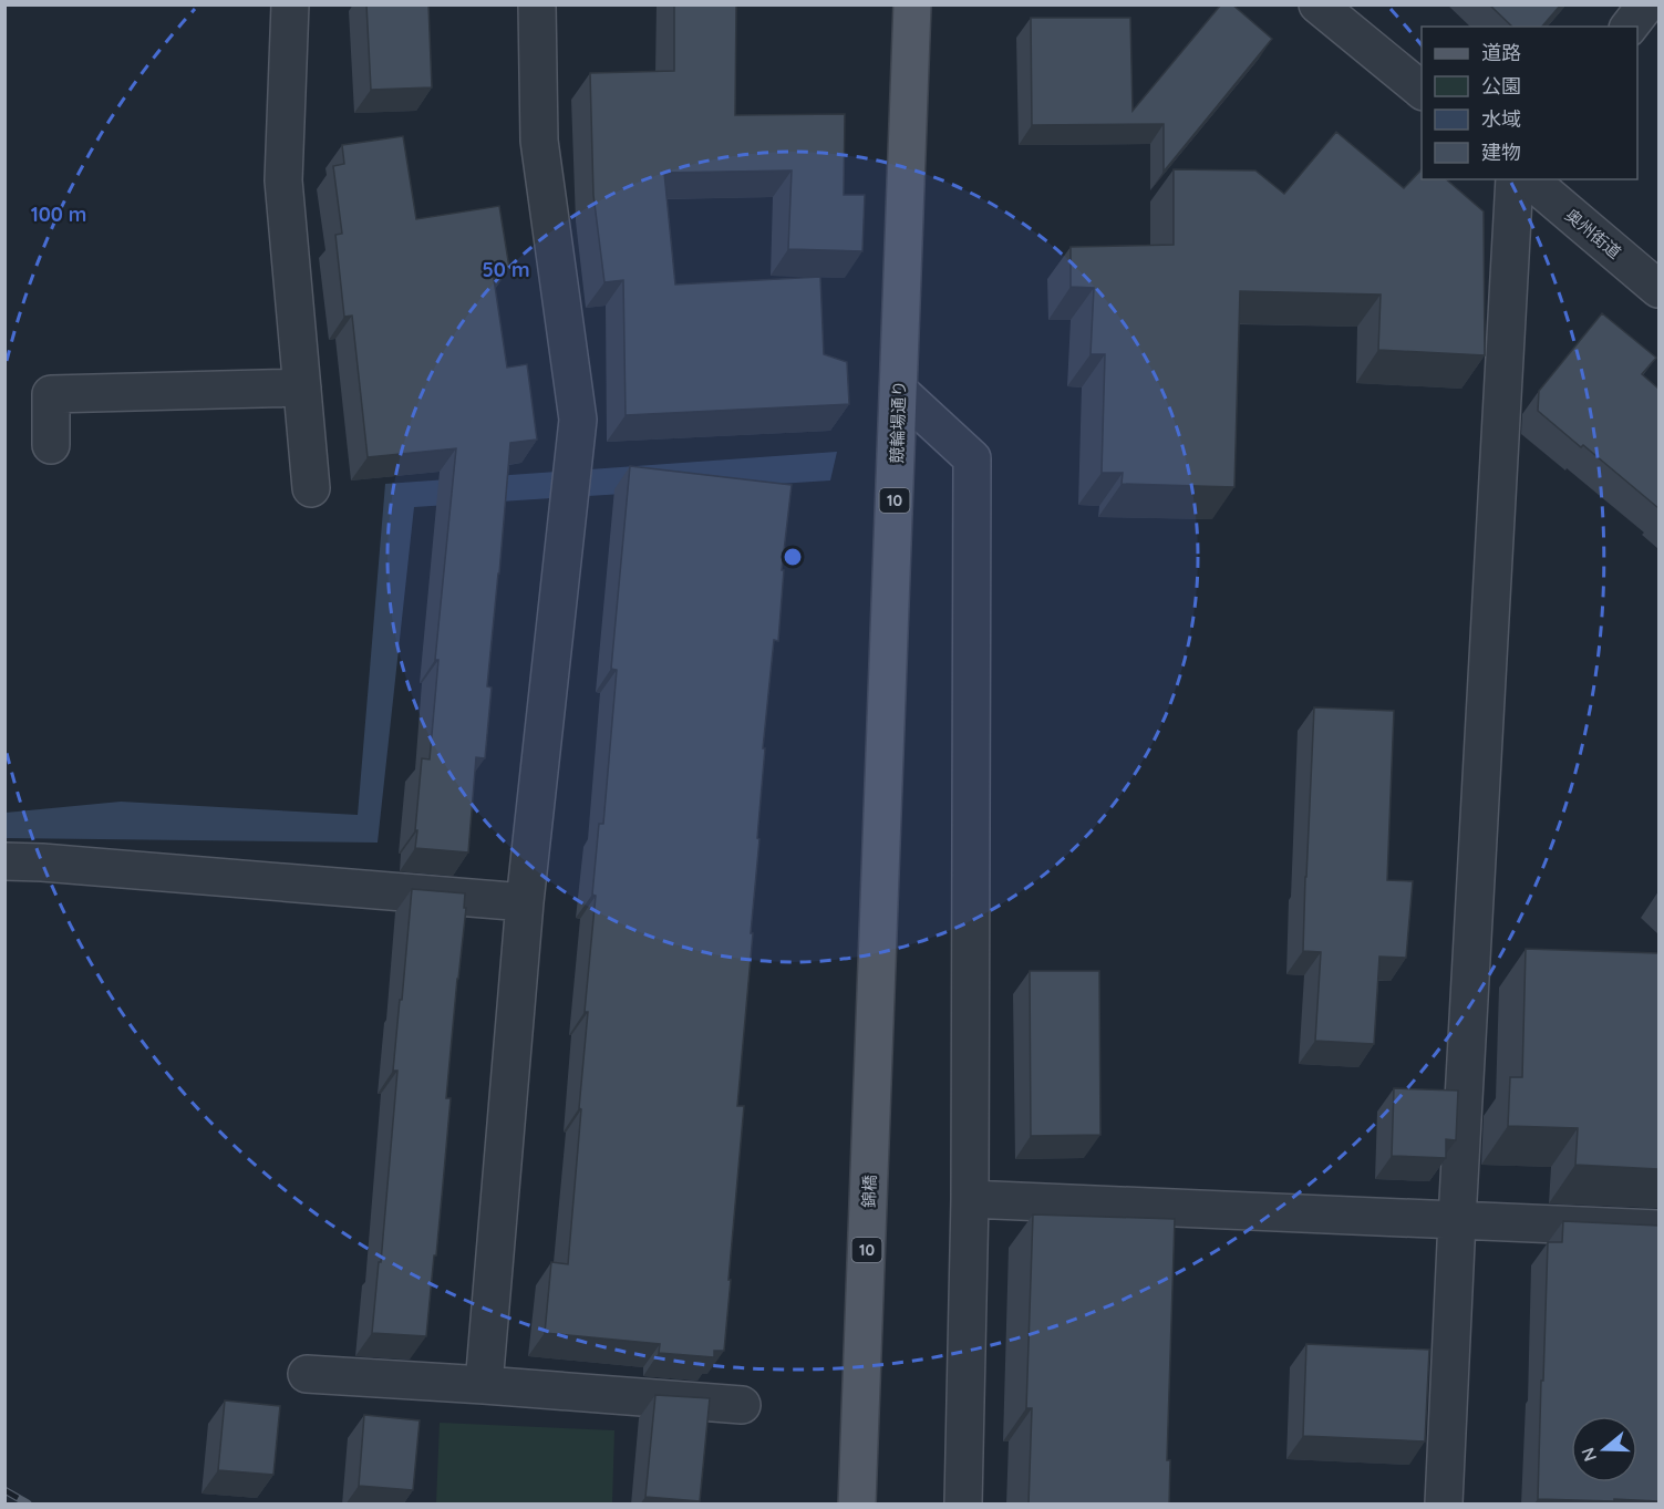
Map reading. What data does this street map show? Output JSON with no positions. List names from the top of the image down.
{
  "streets": {
    "main road": ["競輪場通り", "10", "錦橋"],
    "street": ["奥州街道"]
  },
  "crossings": [
    ["競輪場通り", "錦橋"]
  ],
  "legend": [
    "道路",
    "公園",
    "水域",
    "建物"
  ],
  "north": "left",
  "rings": ["100 m", "50 m"]
}
